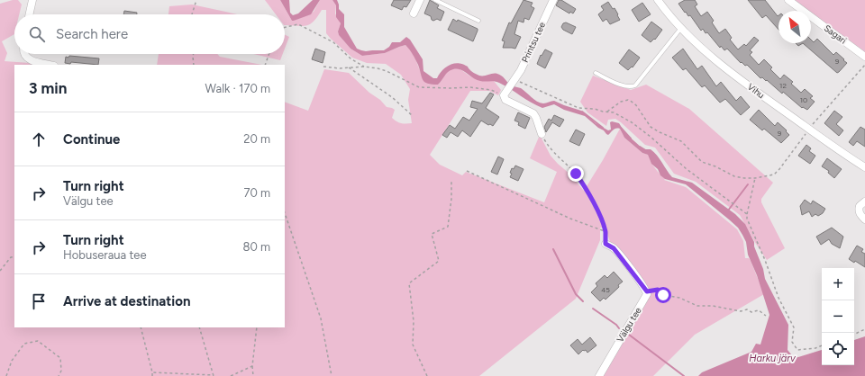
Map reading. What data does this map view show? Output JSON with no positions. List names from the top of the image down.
{
  "streets": {
    "street": [
      "Sagari",
      "Printsu tee",
      "Vihu",
      "Välgu tee"
    ]
  },
  "water": ["Harku järv"],
  "house_numbers": [
    "9",
    "12",
    "10",
    "9",
    "45"
  ],
  "north": "top left",
  "page": {
    "search": "Search here",
    "heading": ["3 min", "Walk · 170 m"],
    "list": [
      ["Continue", "20 m"],
      ["Turn right", "Välgu tee", "70 m"],
      ["Turn right", "Hobuseraua tee", "80 m"],
      "Arrive at destination"
    ],
    "map_buttons": ["+", "−"]
  }
}
